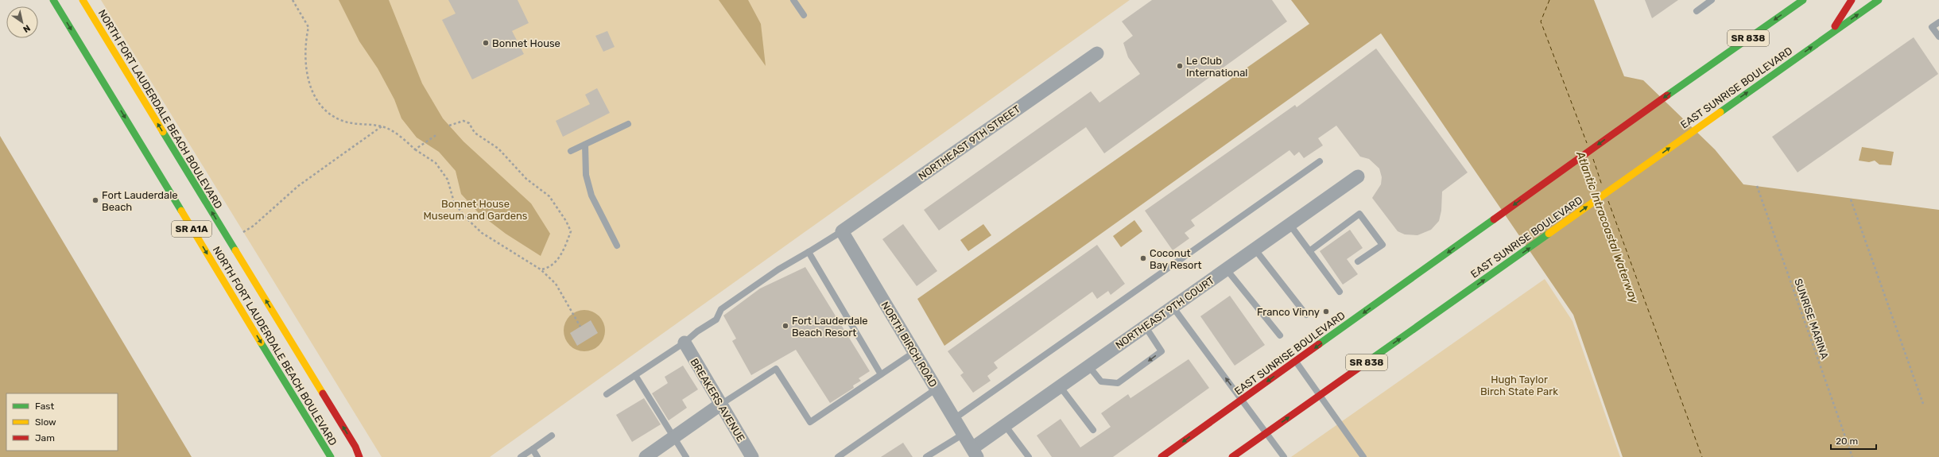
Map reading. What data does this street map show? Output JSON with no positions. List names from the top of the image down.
{
  "streets": {
    "main road": [
      "SR 838",
      "EAST SUNRISE BOULEVARD",
      "NORTH FORT LAUDERDALE BEACH BOULEVARD",
      "SR A1A"
    ],
    "street": [
      "NORTHEAST 9TH STREET",
      "NORTHEAST 9TH COURT",
      "NORTH BIRCH ROAD",
      "BREAKERS AVENUE"
    ],
    "path": ["SUNRISE MARINA"]
  },
  "crossings": [
    ["NORTHEAST 9TH STREET", "NORTH BIRCH ROAD"],
    ["NORTHEAST 9TH COURT", "NORTH BIRCH ROAD"]
  ],
  "water": ["Atlantic Intracoastal Waterway"],
  "parks": ["Bonnet House Museum and Gardens", "Hugh Taylor Birch State Park"],
  "places": [
    "Bonnet House",
    "Le Club International",
    "Fort Lauderdale Beach",
    "Coconut Bay Resort",
    "Franco Vinny",
    "Fort Lauderdale Beach Resort"
  ],
  "legend": ["Fast", "Slow", "Jam"],
  "scale_bar": "20 m",
  "north": "bottom right"
}
